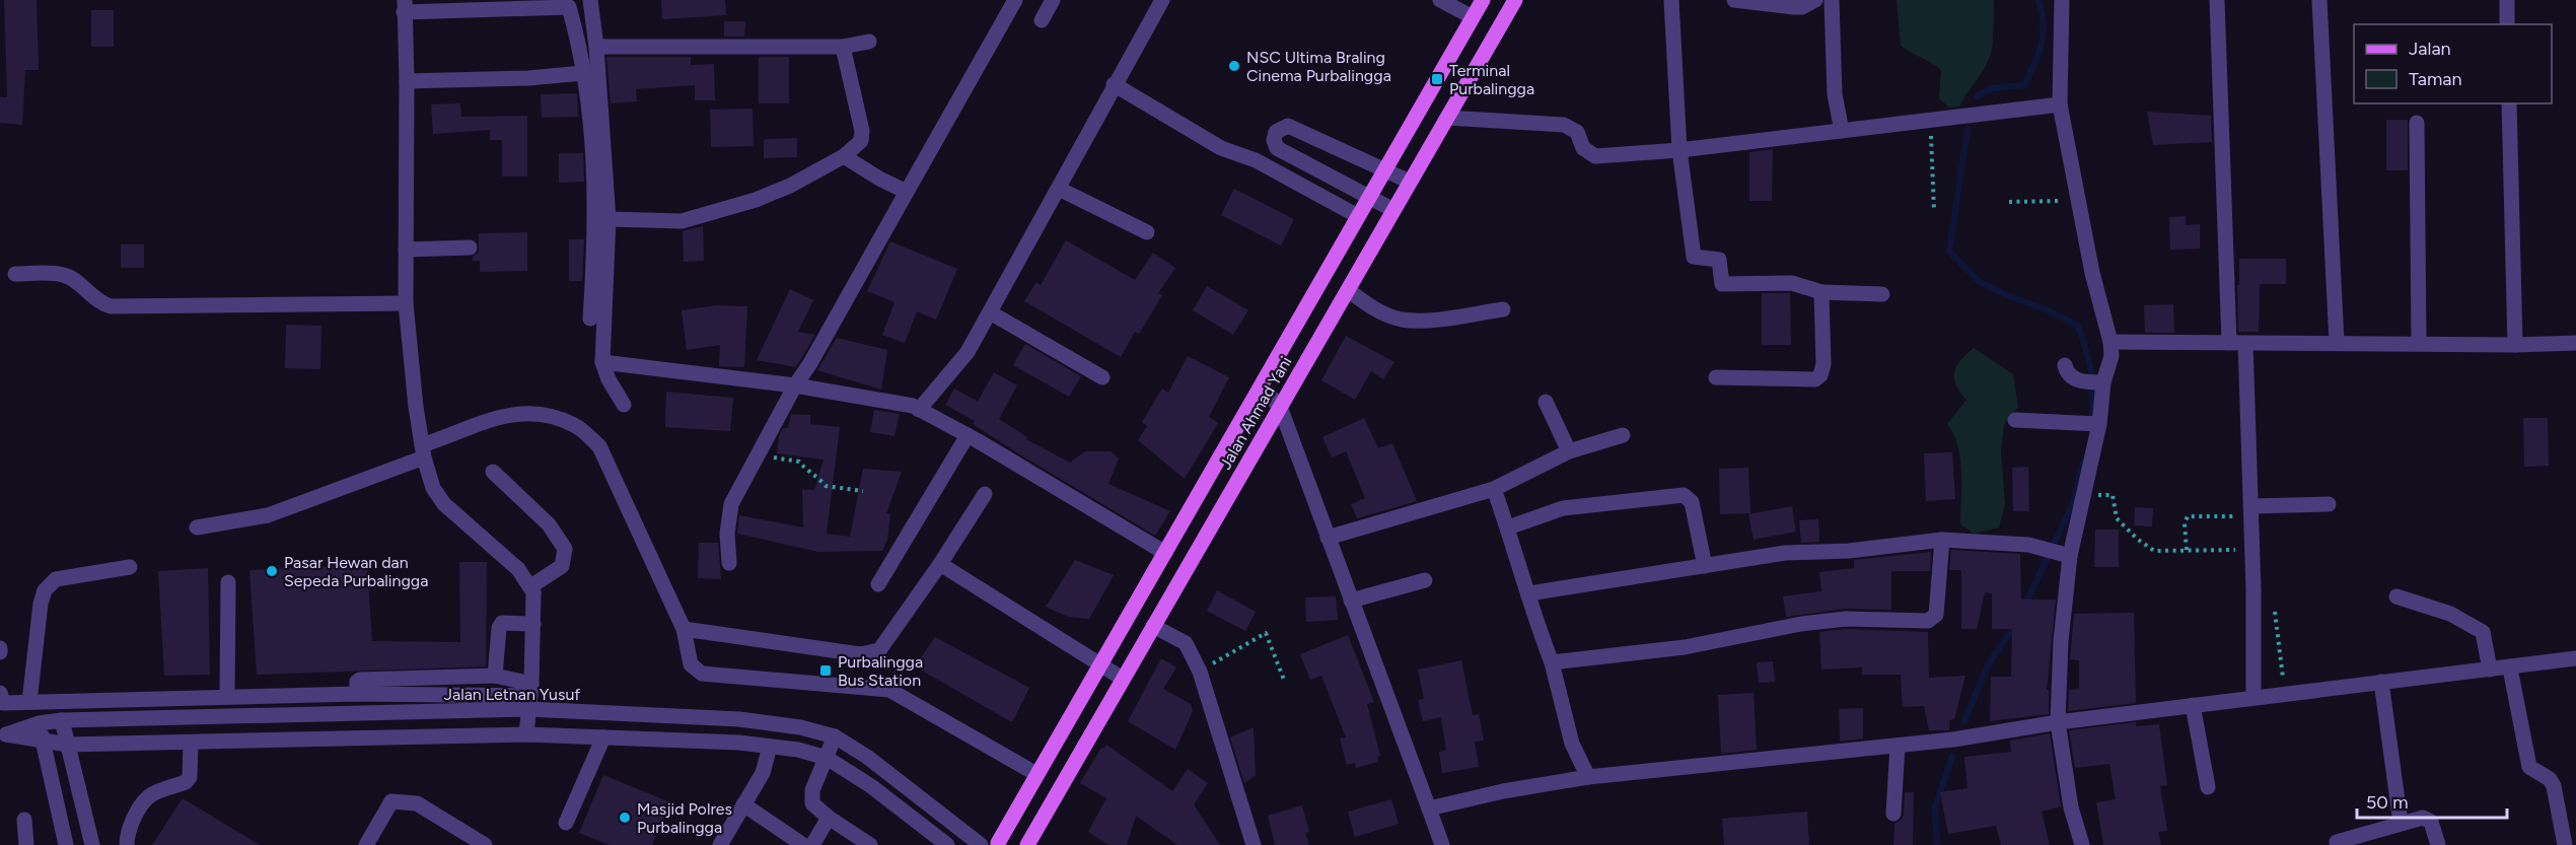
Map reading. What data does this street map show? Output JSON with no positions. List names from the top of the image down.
{
  "streets": {
    "main road": ["Jalan Ahmad Yani"],
    "street": ["Jalan Letnan Yusuf"]
  },
  "crossings": [
    ["Jalan Ahmad Yani", "Jalan Letnan Yusuf"]
  ],
  "places": {
    "other": ["NSC Ultima Braling Cinema Purbalingga", "Pasar Hewan dan Sepeda Purbalingga", "Masjid Polres Purbalingga"],
    "transit": ["Terminal Purbalingga", "Purbalingga Bus Station"]
  },
  "legend": ["Jalan", "Taman"],
  "scale_bar": "50 m"
}
